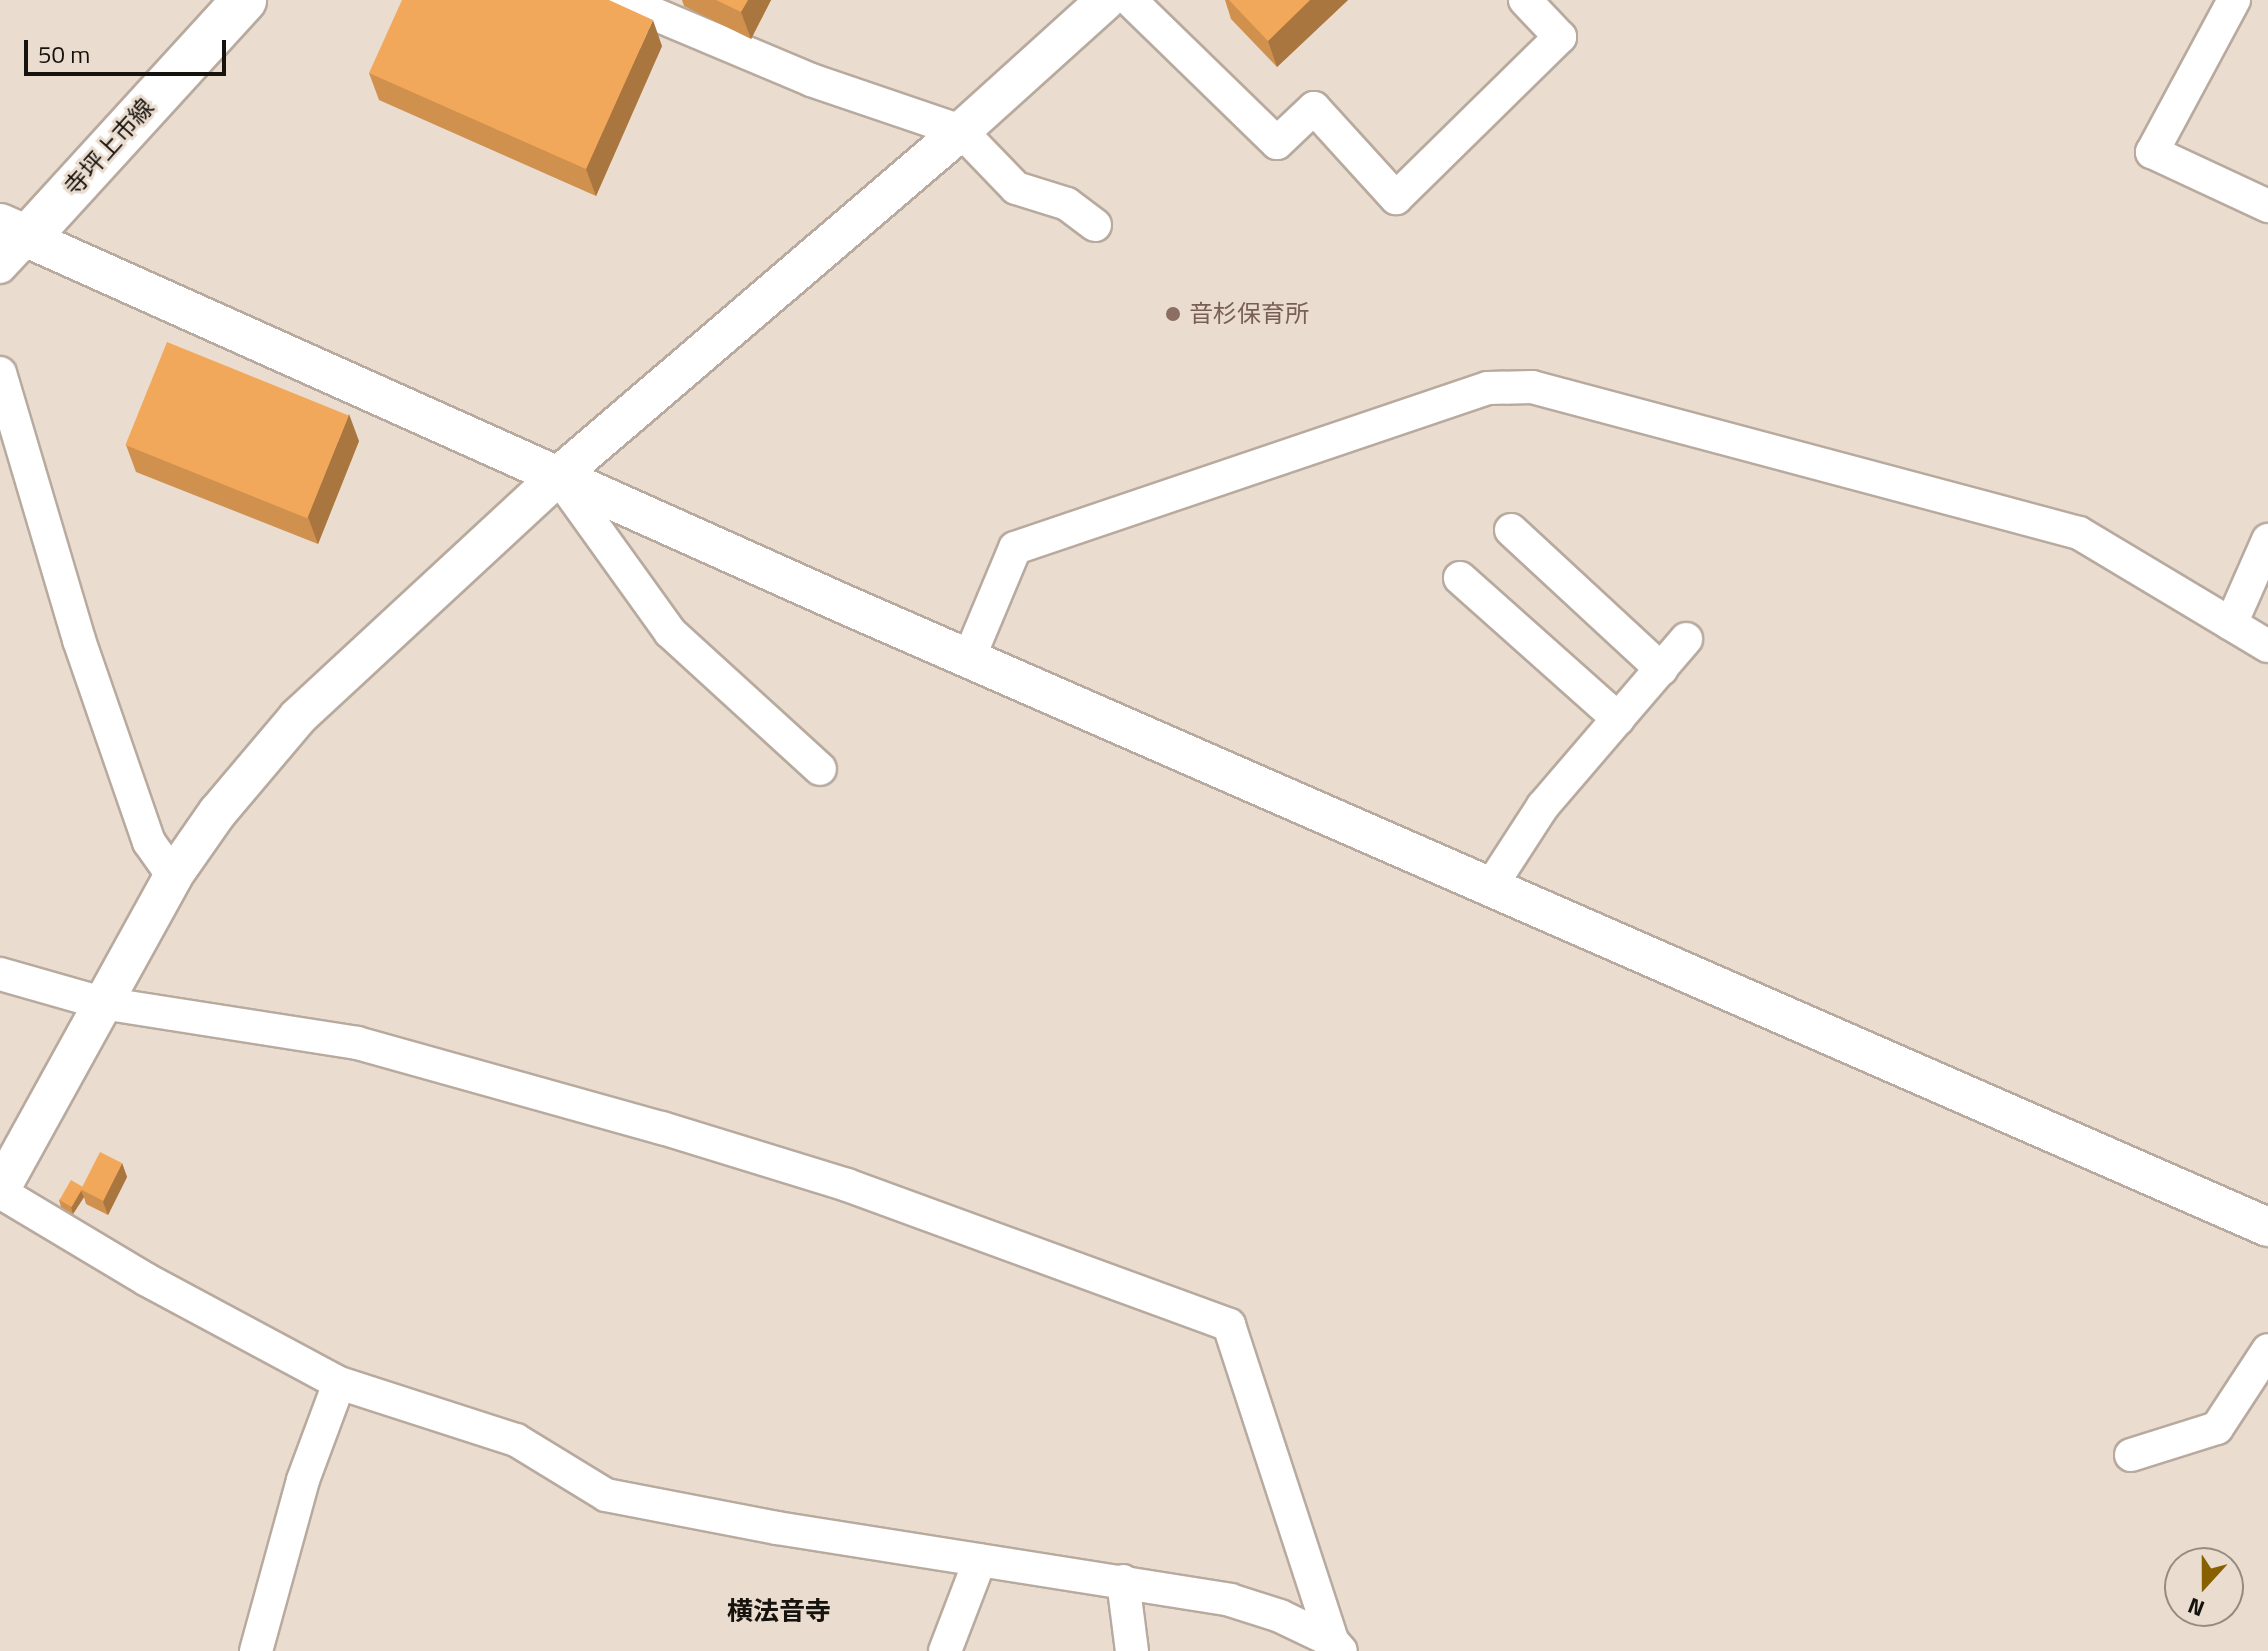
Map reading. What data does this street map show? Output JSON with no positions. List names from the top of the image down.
{
  "streets": {
    "main road": ["寺坪上市線"]
  },
  "districts": ["横法音寺"],
  "places": ["音杉保育所"],
  "scale_bar": "50 m",
  "north": "bottom"
}
